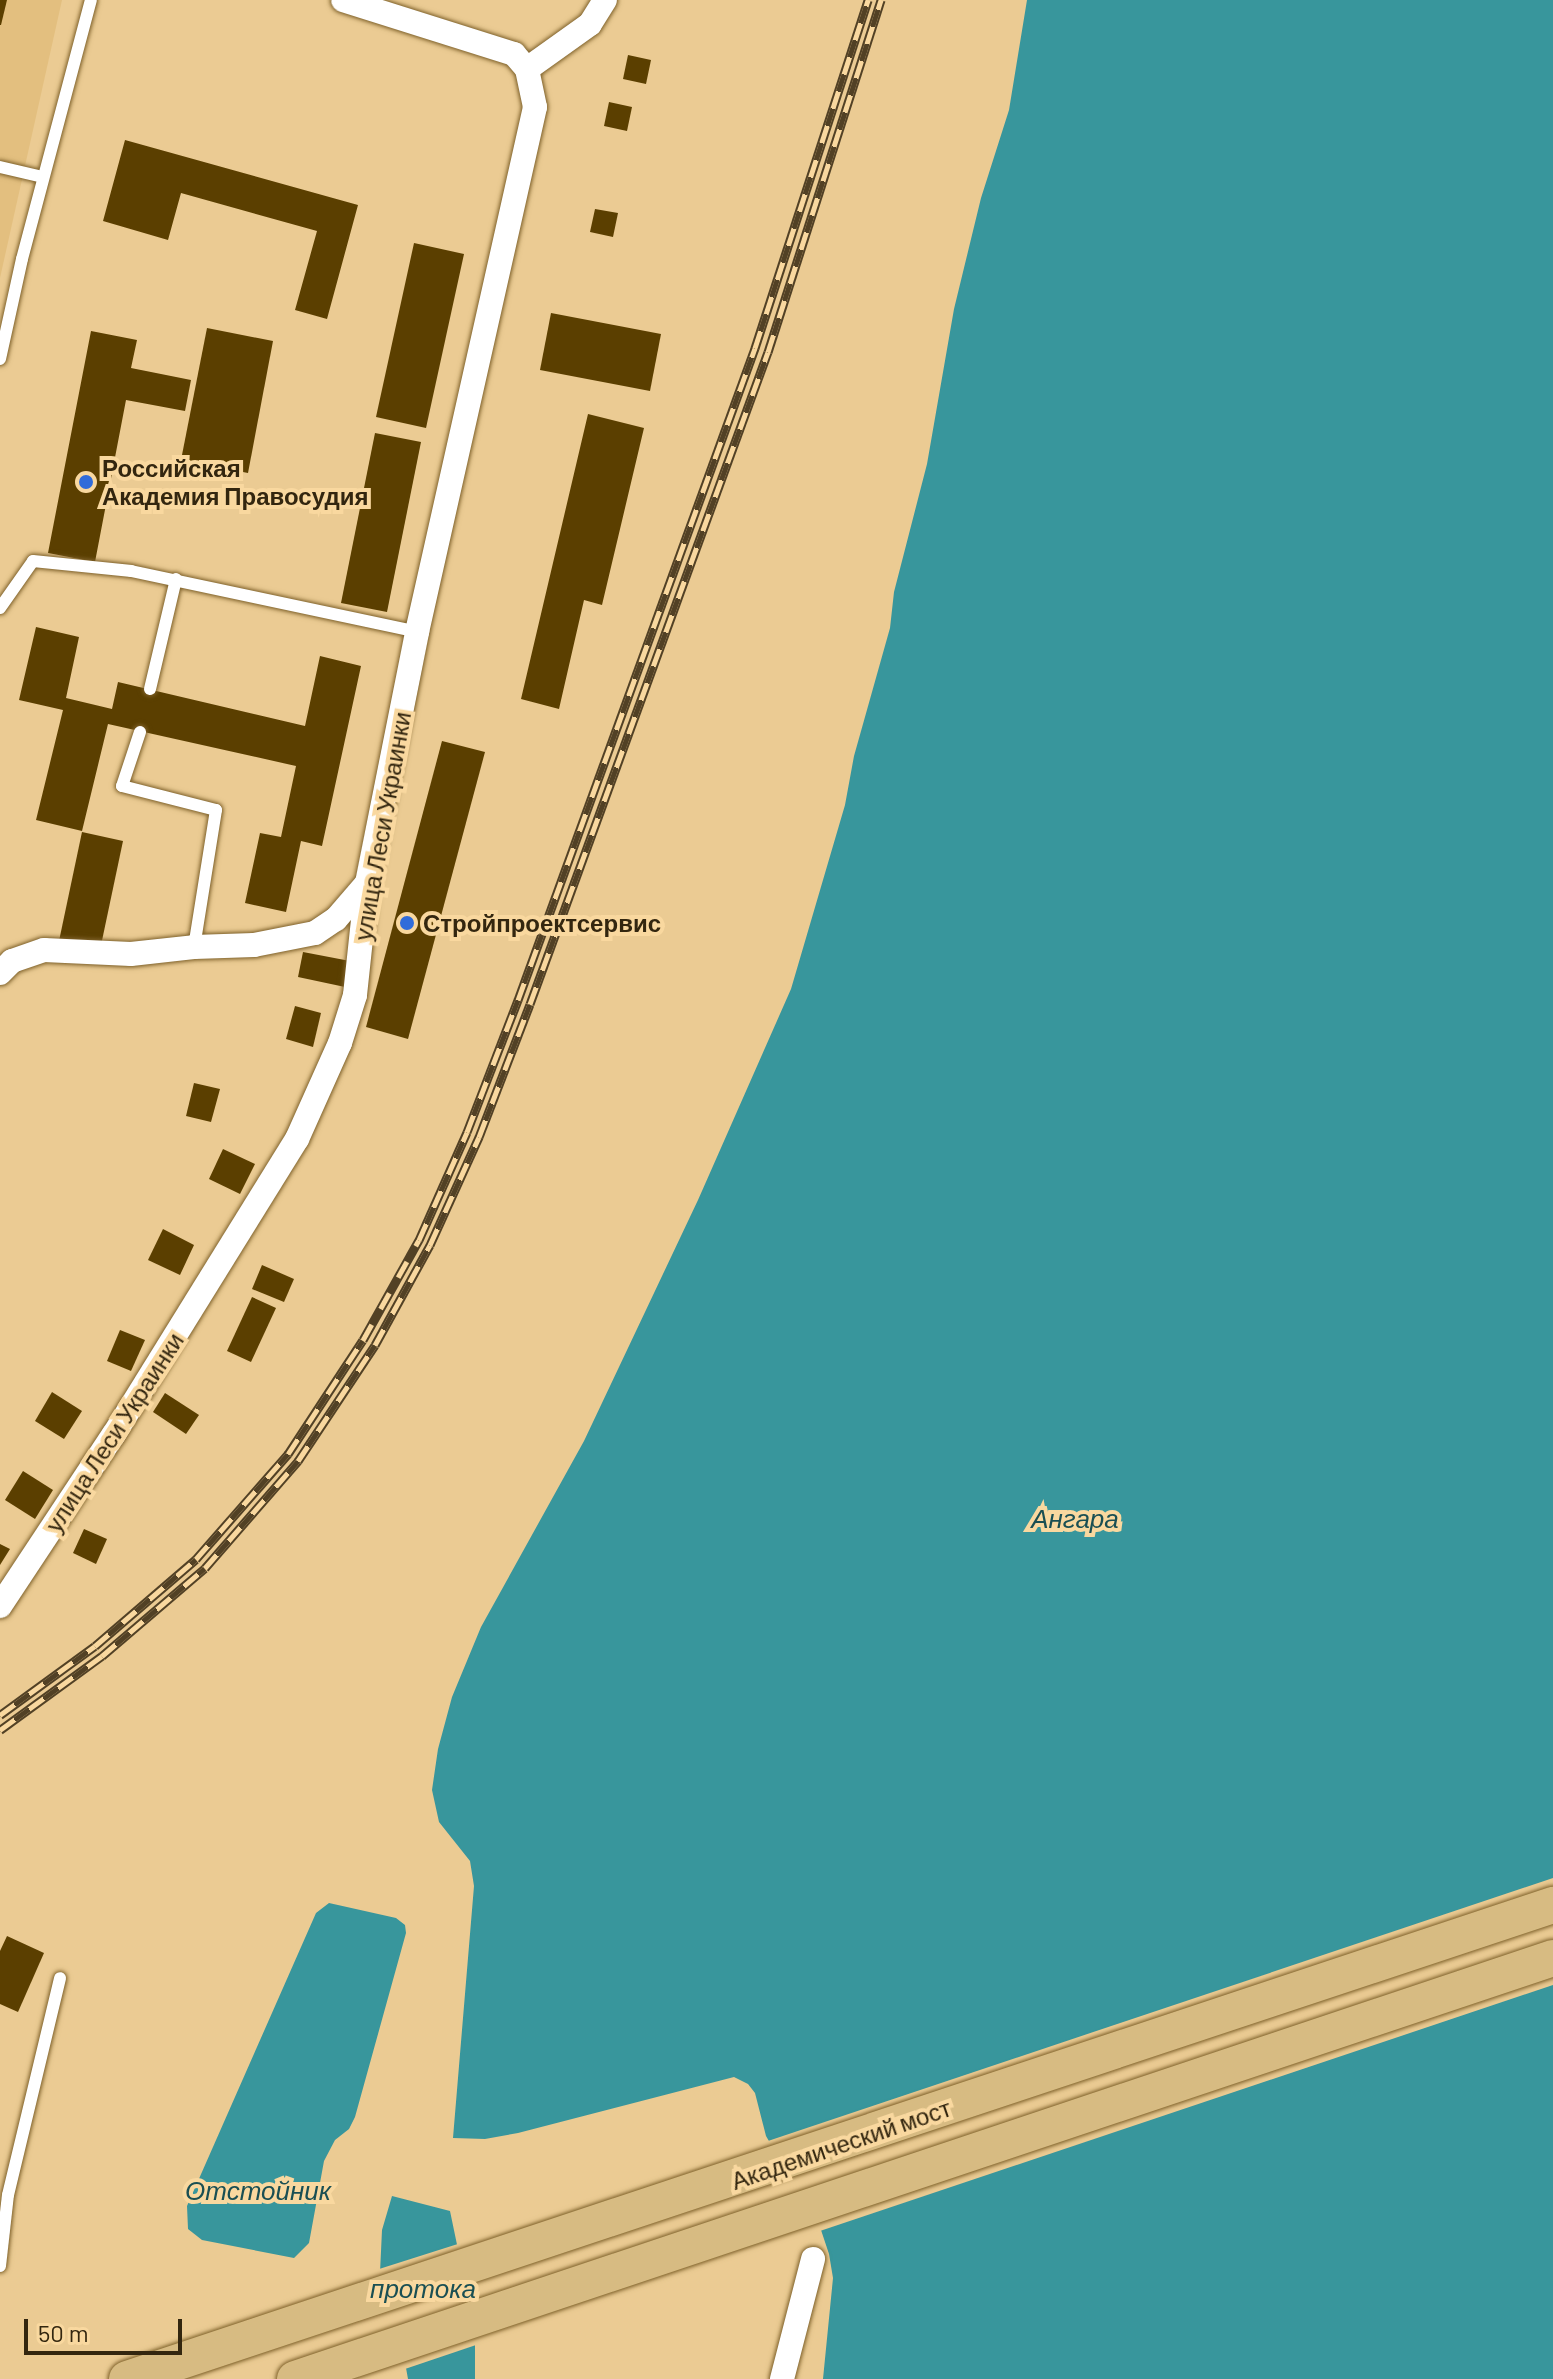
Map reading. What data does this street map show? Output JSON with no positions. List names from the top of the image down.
{
  "streets": {
    "main road": ["Академический мост"],
    "street": ["улица Леси Украинки"]
  },
  "water": ["Ангара", "Отстойник", "протока"],
  "places": ["Российская Академия Правосудия", "Стройпроектсервис"],
  "scale_bar": "50 m"
}
